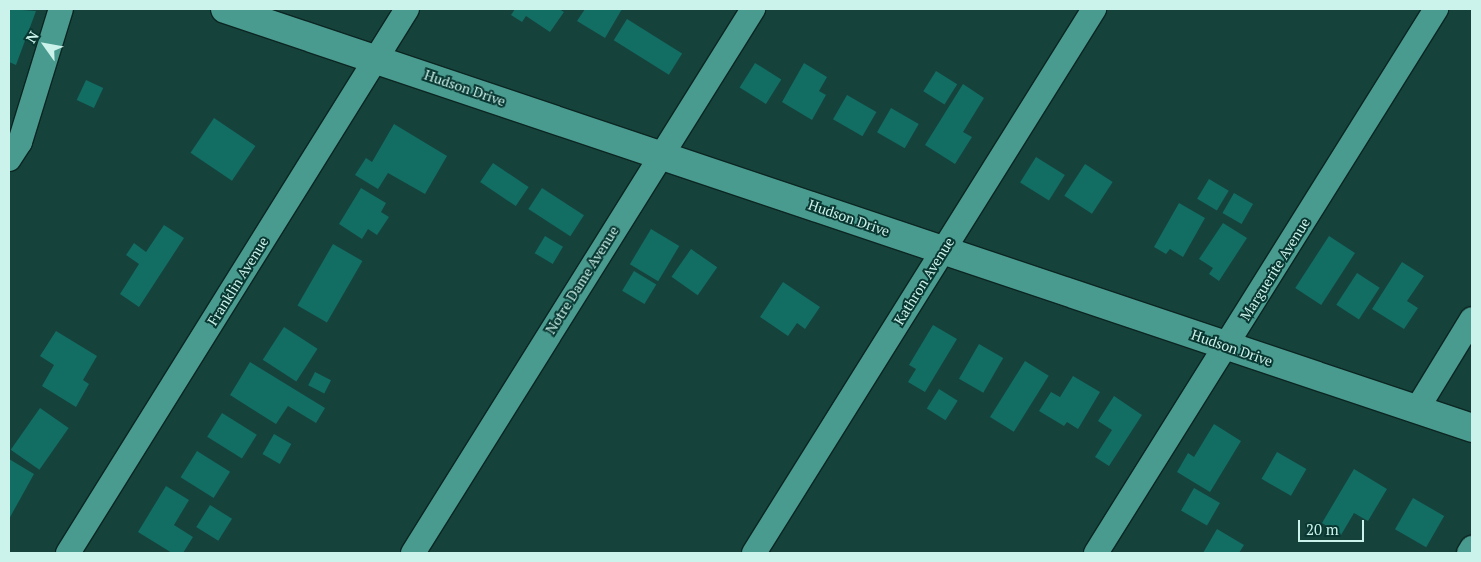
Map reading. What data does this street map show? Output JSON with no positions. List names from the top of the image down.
{
  "streets": {
    "street": [
      "Hudson Drive",
      "Marguerite Avenue",
      "Notre Dame Avenue",
      "Franklin Avenue",
      "Kathron Avenue"
    ]
  },
  "crossings": [
    ["Hudson Drive", "Marguerite Avenue"],
    ["Hudson Drive", "Notre Dame Avenue"],
    ["Hudson Drive", "Franklin Avenue"],
    ["Hudson Drive", "Kathron Avenue"]
  ],
  "scale_bar": "20 m",
  "north": "top left"
}
